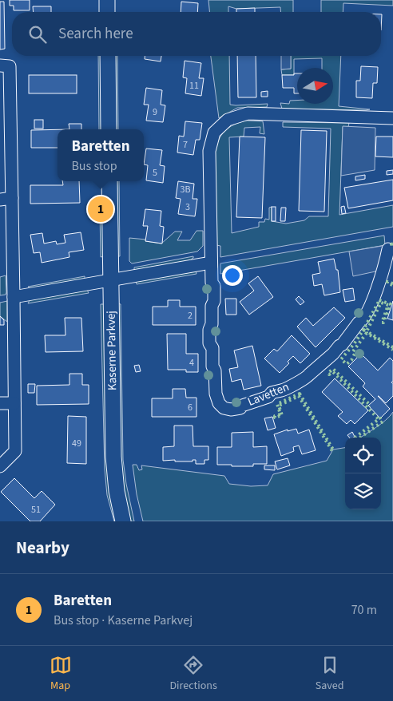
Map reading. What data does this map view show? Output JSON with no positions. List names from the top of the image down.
{
  "streets": {
    "street": ["Kaserne Parkvej", "Lavetten"]
  },
  "house_numbers": [
    "11",
    "9",
    "7",
    "5",
    "3B",
    "3",
    "2",
    "4",
    "6",
    "49",
    "51"
  ],
  "north": "right",
  "page": {
    "search": "Search here",
    "popup": ["Baretten", "Bus stop"],
    "pins": "1",
    "heading": "Nearby",
    "list": [
      {
        "mark": "1",
        "name": "Baretten",
        "note": "Bus stop · Kaserne Parkvej",
        "value": "70 m"
      }
    ],
    "nav": ["Map", "Directions", "Saved"]
  }
}
